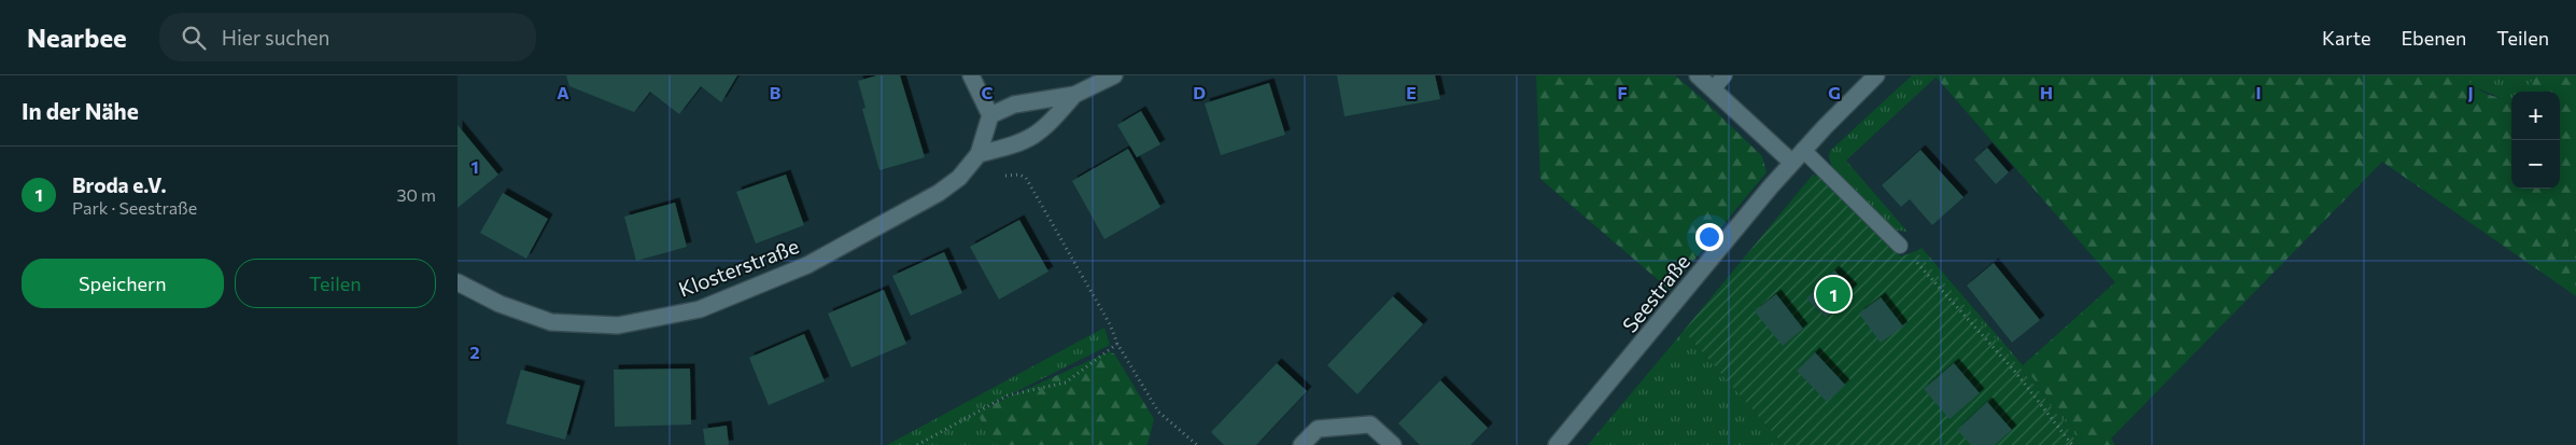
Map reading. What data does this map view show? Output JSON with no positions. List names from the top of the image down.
{
  "streets": {
    "street": ["Klosterstraße", "Seestraße"]
  },
  "page": {
    "header": "Nearbee",
    "search": "Hier suchen",
    "nav": ["Karte", "Ebenen", "Teilen"],
    "heading": "In der Nähe",
    "map_buttons": ["+", "−"],
    "list": [
      {
        "mark": "1",
        "name": "Broda e.V.",
        "note": "Park · Seestraße",
        "value": "30 m"
      }
    ],
    "buttons": ["Speichern", "Teilen"],
    "pins": "1"
  },
  "grid": {
    "columns": [
      "A",
      "B",
      "C",
      "D",
      "E",
      "F",
      "G",
      "H",
      "I",
      "J"
    ],
    "rows": ["1", "2"]
  }
}
